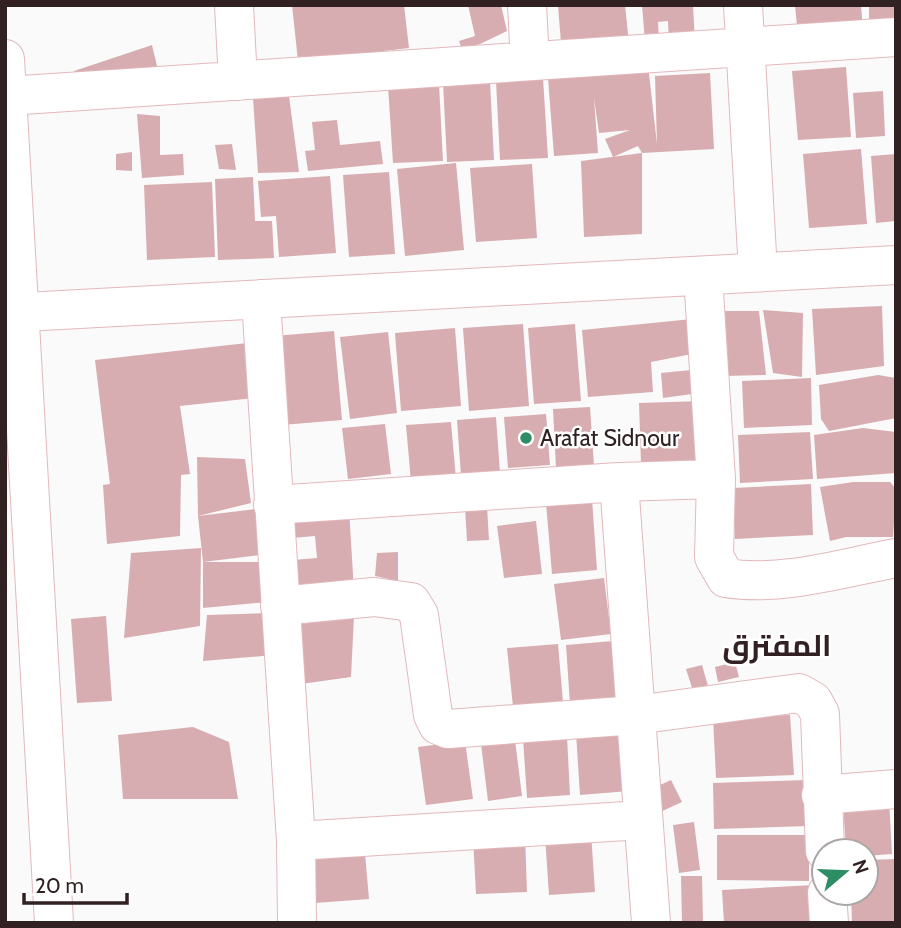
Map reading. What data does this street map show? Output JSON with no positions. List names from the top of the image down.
{
  "districts": ["المفترق"],
  "places": ["Arafat Sidnour"],
  "scale_bar": "20 m",
  "north": "right"
}
